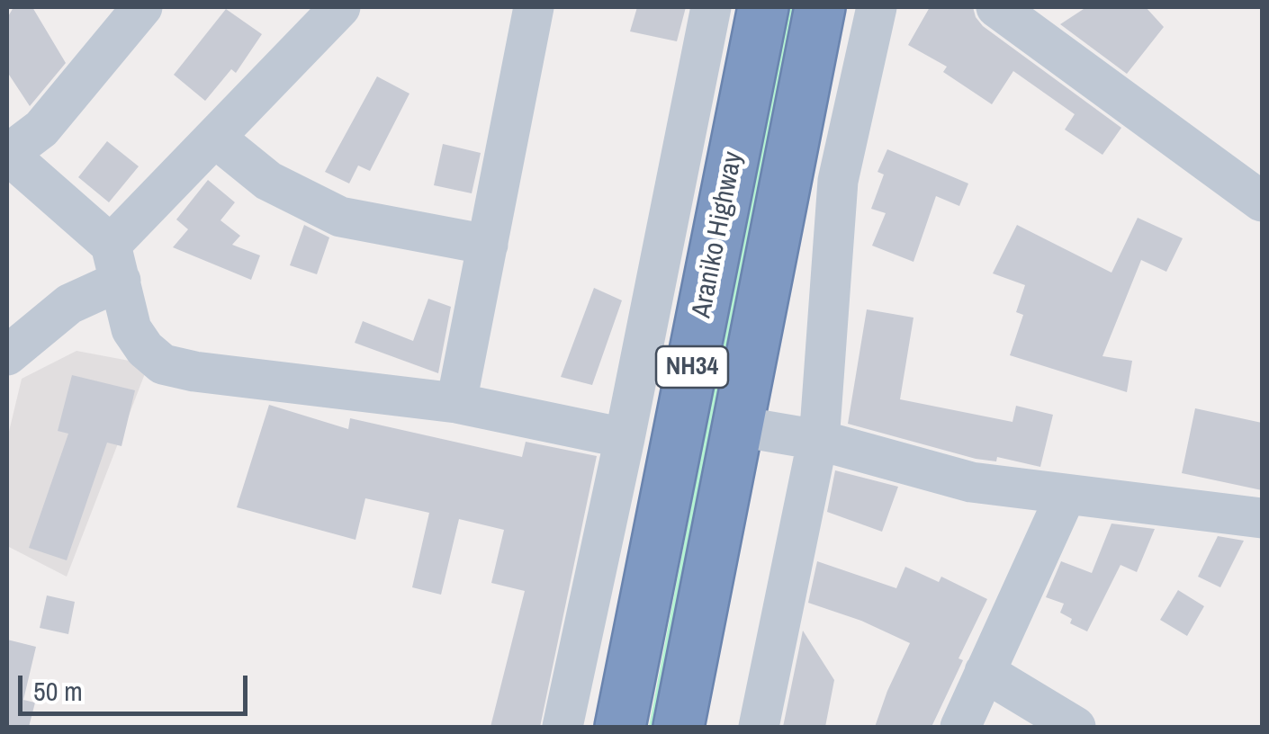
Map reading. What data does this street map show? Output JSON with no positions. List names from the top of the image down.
{
  "streets": {
    "highway": ["Araniko Highway", "NH34"]
  },
  "scale_bar": "50 m"
}
